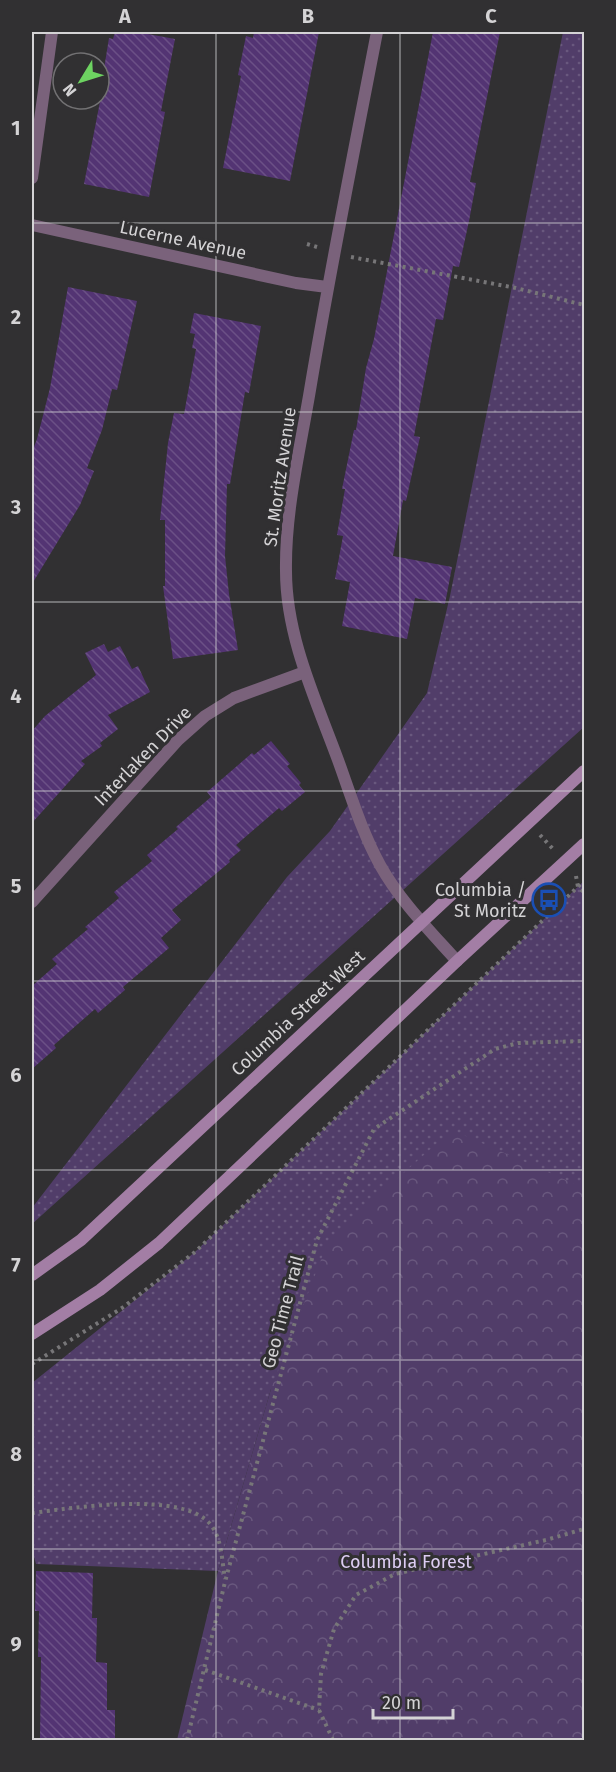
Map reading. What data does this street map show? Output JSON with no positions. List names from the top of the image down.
{
  "streets": {
    "main road": ["Columbia Street West"],
    "street": ["Lucerne Avenue", "St. Moritz Avenue", "Interlaken Drive"],
    "path": ["Geo Time Trail"]
  },
  "crossings": [
    ["Lucerne Avenue", "St. Moritz Avenue"],
    ["St. Moritz Avenue", "Interlaken Drive"],
    ["St. Moritz Avenue", "Columbia Street West"]
  ],
  "parks": ["Columbia Forest"],
  "places": {
    "bus stop": ["Columbia / St Moritz"]
  },
  "scale_bar": "20 m",
  "north": "bottom left",
  "grid": {
    "columns": ["A", "B", "C"],
    "rows": [
      "1",
      "2",
      "3",
      "4",
      "5",
      "6",
      "7",
      "8",
      "9"
    ]
  }
}
